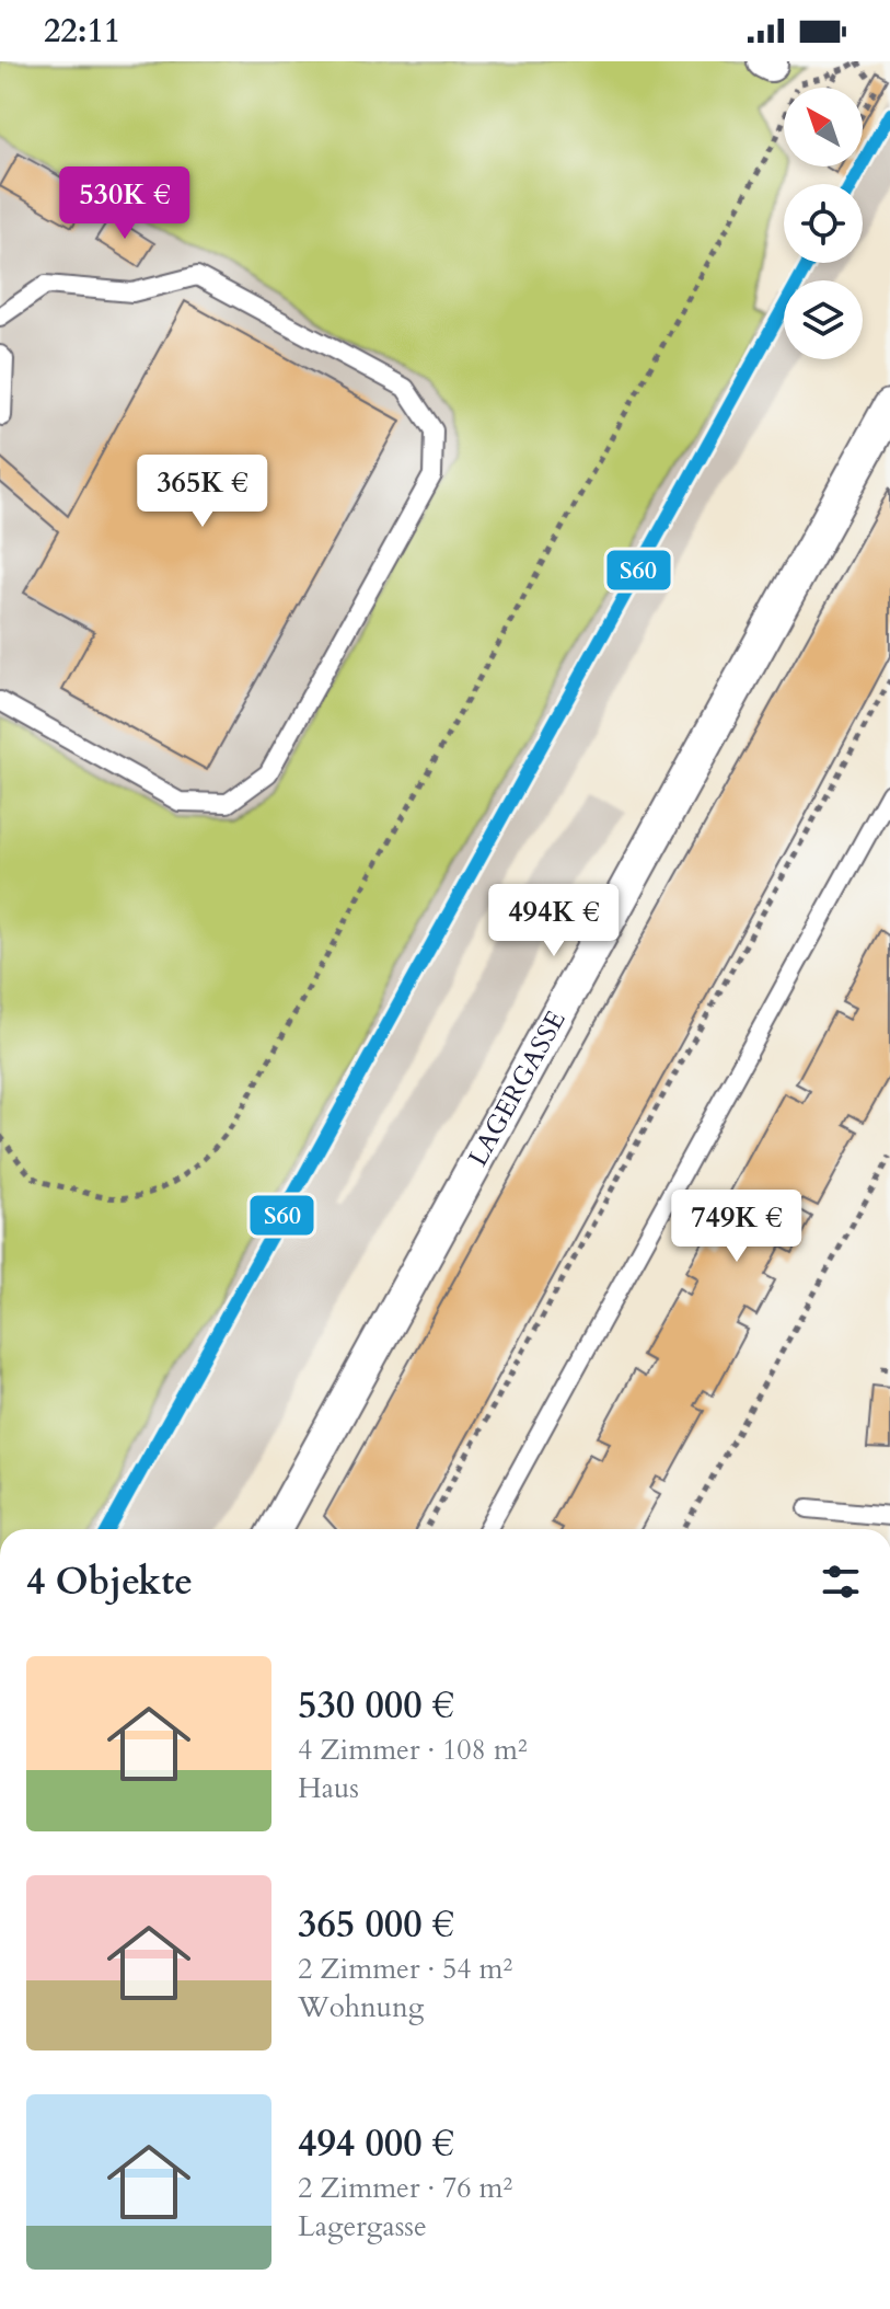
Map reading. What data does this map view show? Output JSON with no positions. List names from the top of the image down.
{
  "streets": {
    "street": ["LAGERGASSE"]
  },
  "lines": ["transit line S60"],
  "north": "top left",
  "page": {
    "status": "22:11",
    "price": [
      "530K €",
      "365K €",
      "494K €",
      "749K €"
    ],
    "heading": "4 Objekte",
    "list": [
      {
        "name": "530 000 €",
        "note": "4 Zimmer · 108 m² · Haus"
      },
      {
        "name": "365 000 €",
        "note": "2 Zimmer · 54 m² · Wohnung"
      },
      {
        "name": "494 000 €",
        "note": "2 Zimmer · 76 m² · Lagergasse"
      }
    ]
  }
}
